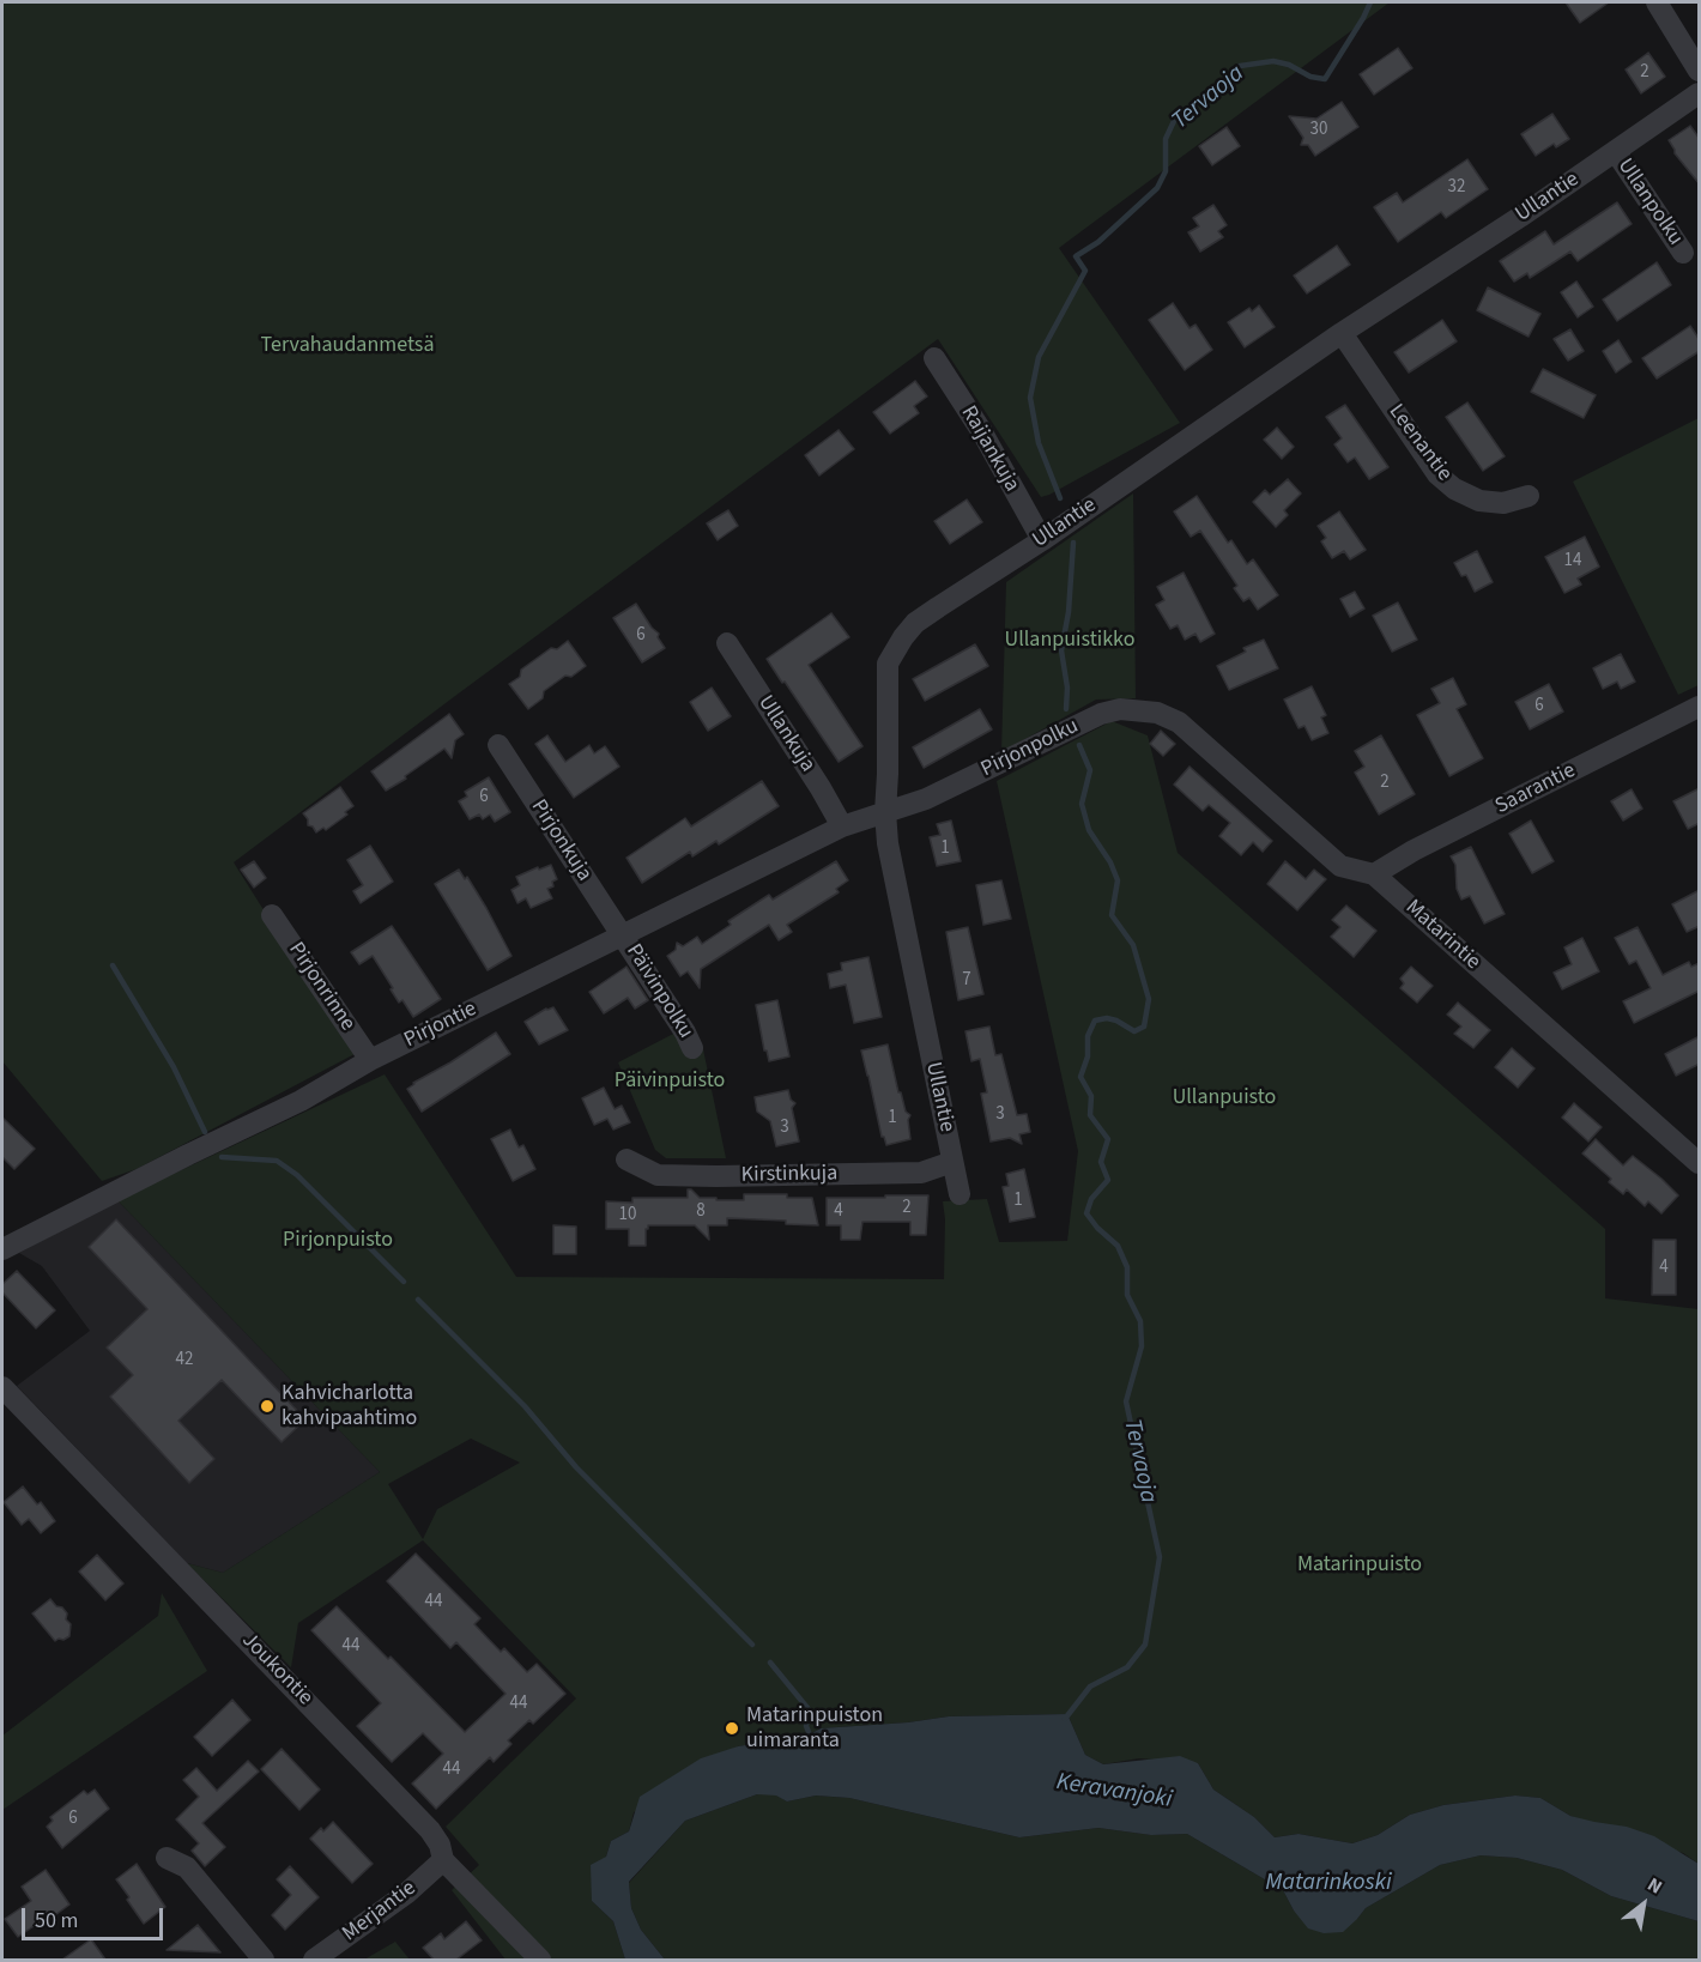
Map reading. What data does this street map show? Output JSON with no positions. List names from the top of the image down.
{
  "streets": {
    "street": [
      "Ullantie",
      "Ullanpolku",
      "Leenantie",
      "Raijankuja",
      "Ullankuja",
      "Pirjonpolku",
      "Saarantie",
      "Pirjonkuja",
      "Matarintie",
      "Pirjonrinne",
      "Päivinpolku",
      "Pirjontie",
      "Kirstinkuja",
      "Joukontie",
      "Merjantie"
    ]
  },
  "crossings": [
    ["Ullantie", "Ullanpolku"],
    ["Ullantie", "Leenantie"],
    ["Ullantie", "Raijankuja"],
    ["Ullantie", "Pirjonpolku"],
    ["Ullantie", "Pirjontie"],
    ["Ullantie", "Kirstinkuja"],
    ["Ullankuja", "Pirjontie"],
    ["Pirjonpolku", "Matarintie"],
    ["Pirjonpolku", "Pirjontie"],
    ["Saarantie", "Matarintie"],
    ["Pirjonkuja", "Päivinpolku"],
    ["Pirjonkuja", "Pirjontie"],
    ["Pirjonrinne", "Pirjontie"],
    ["Päivinpolku", "Pirjontie"],
    ["Joukontie", "Merjantie"]
  ],
  "water": ["Tervaoja", "Keravanjoki", "Matarinkoski"],
  "parks": [
    "Tervahaudanmetsä",
    "Ullanpuistikko",
    "Päivinpuisto",
    "Ullanpuisto",
    "Pirjonpuisto",
    "Matarinpuisto"
  ],
  "places": ["Kahvicharlotta kahvipaahtimo", "Matarinpuiston uimaranta"],
  "house_numbers": [
    "2",
    "30",
    "32",
    "14",
    "6",
    "6",
    "2",
    "6",
    "1",
    "7",
    "3",
    "1",
    "3",
    "1",
    "2",
    "8",
    "4",
    "10",
    "4",
    "42",
    "44",
    "44",
    "44",
    "44",
    "6"
  ],
  "scale_bar": "50 m",
  "north": "top right"
}
